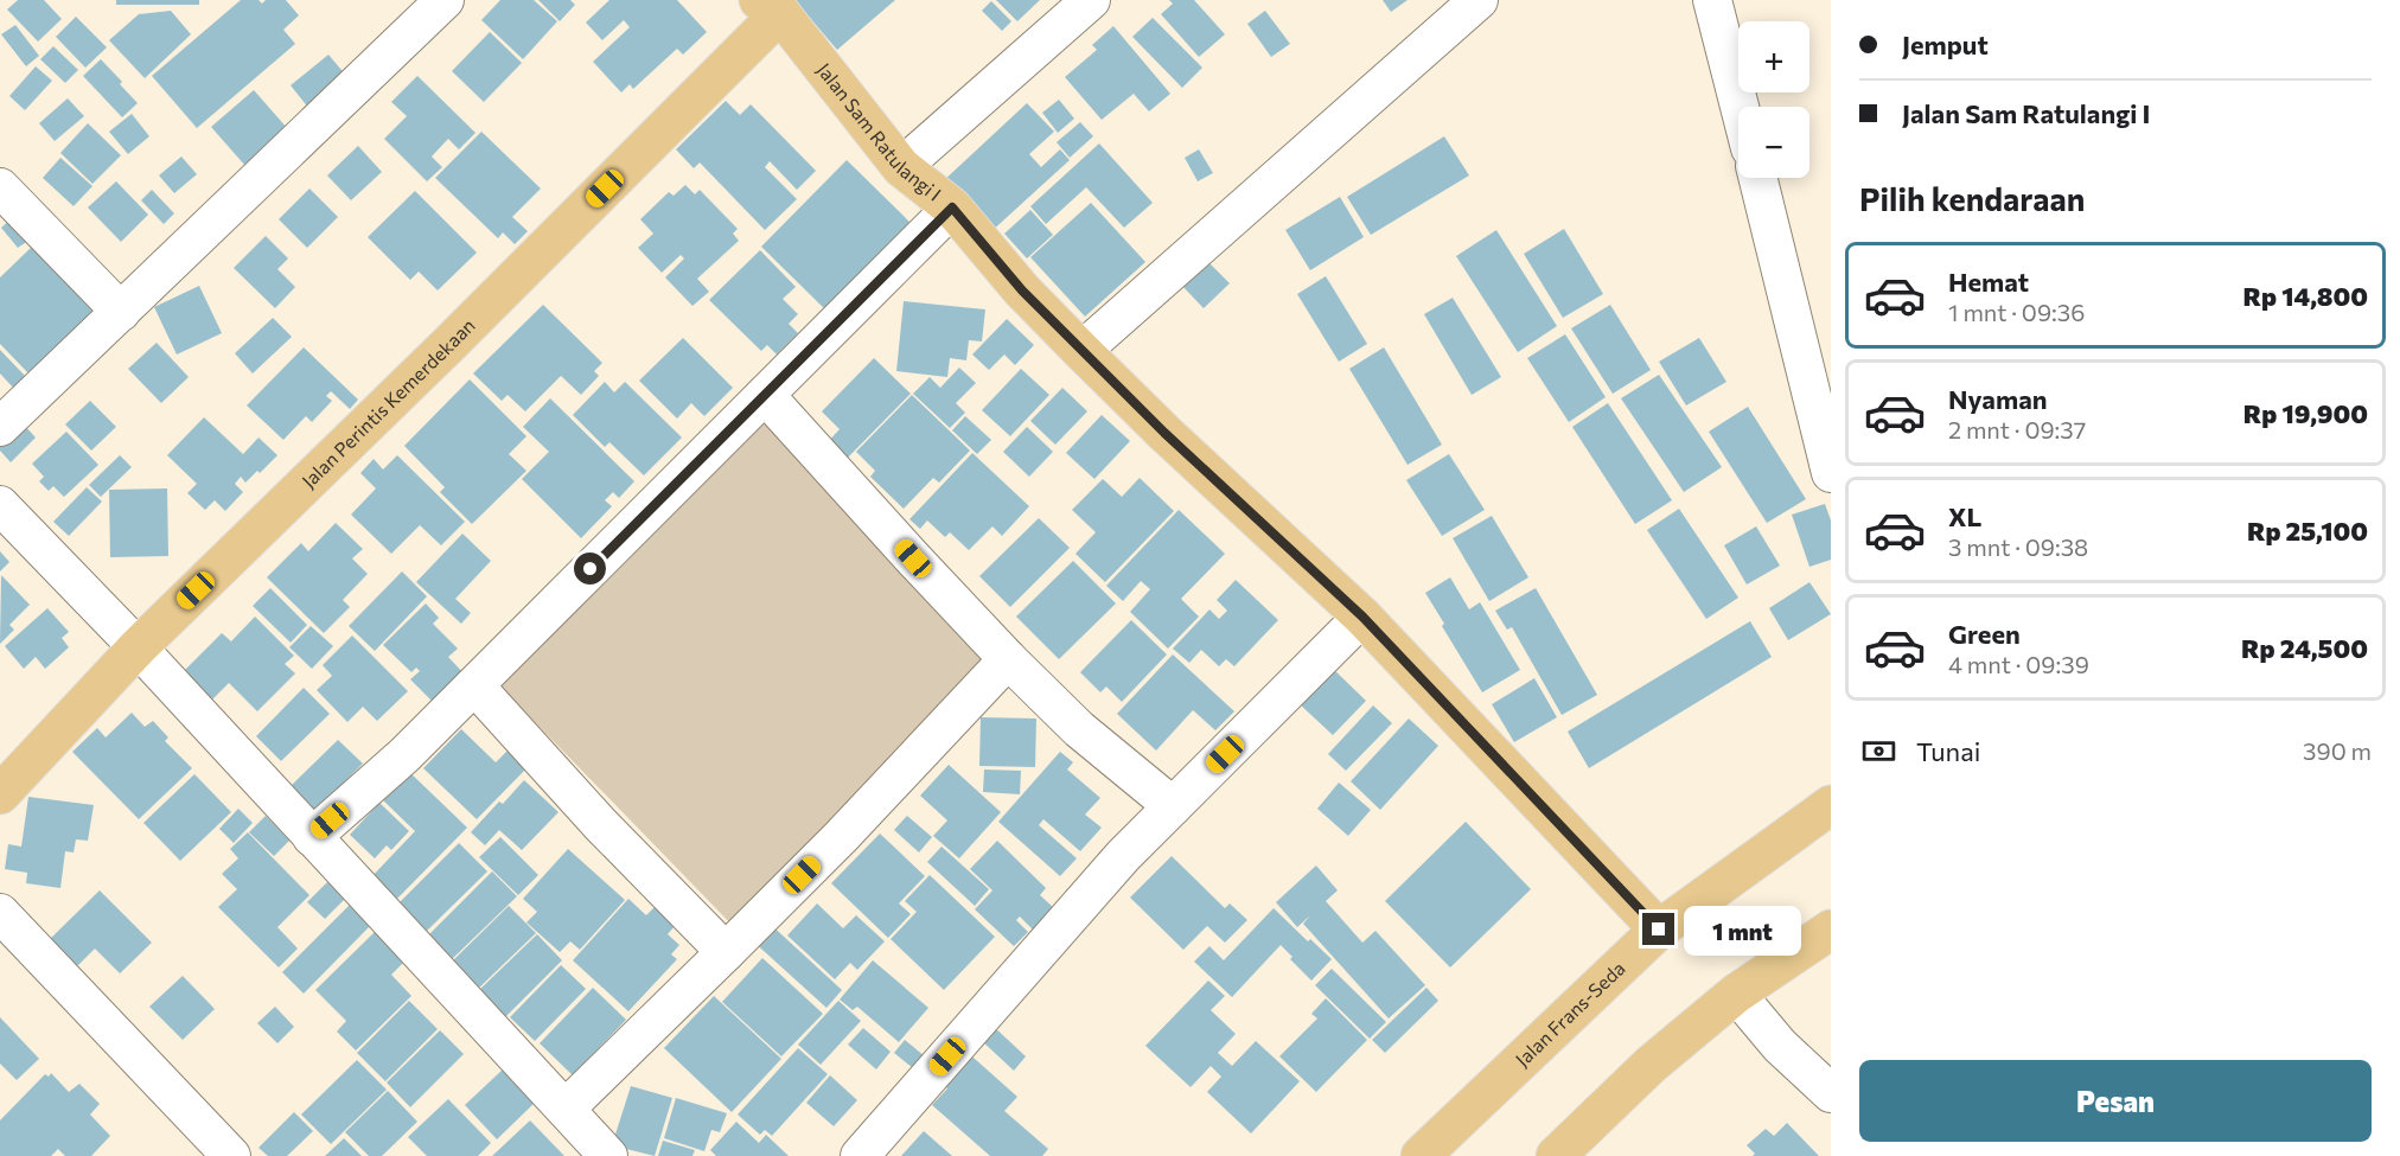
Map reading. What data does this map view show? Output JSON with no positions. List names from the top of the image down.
{
  "streets": {
    "main road": ["Jalan Sam Ratulangi I", "Jalan Perintis Kemerdekaan", "Jalan Frans-Seda"]
  },
  "crossings": [
    ["Jalan Sam Ratulangi I", "Jalan Perintis Kemerdekaan"],
    ["Jalan Sam Ratulangi I", "Jalan Frans-Seda"]
  ],
  "page": {
    "banner": ["Jemput", "Jalan Sam Ratulangi I"],
    "map_buttons": ["+", "−"],
    "heading": "Pilih kendaraan",
    "list": [
      {
        "name": "Hemat",
        "note": "1 mnt · 09:36",
        "value": "Rp 14,800"
      },
      {
        "name": "Nyaman",
        "note": "2 mnt · 09:37",
        "value": "Rp 19,900"
      },
      {
        "name": "XL",
        "note": "3 mnt · 09:38",
        "value": "Rp 25,100"
      },
      {
        "name": "Green",
        "note": "4 mnt · 09:39",
        "value": "Rp 24,500"
      }
    ],
    "pay": ["Tunai", "390 m"],
    "bubble": "1 mnt",
    "buttons": "Pesan"
  }
}
